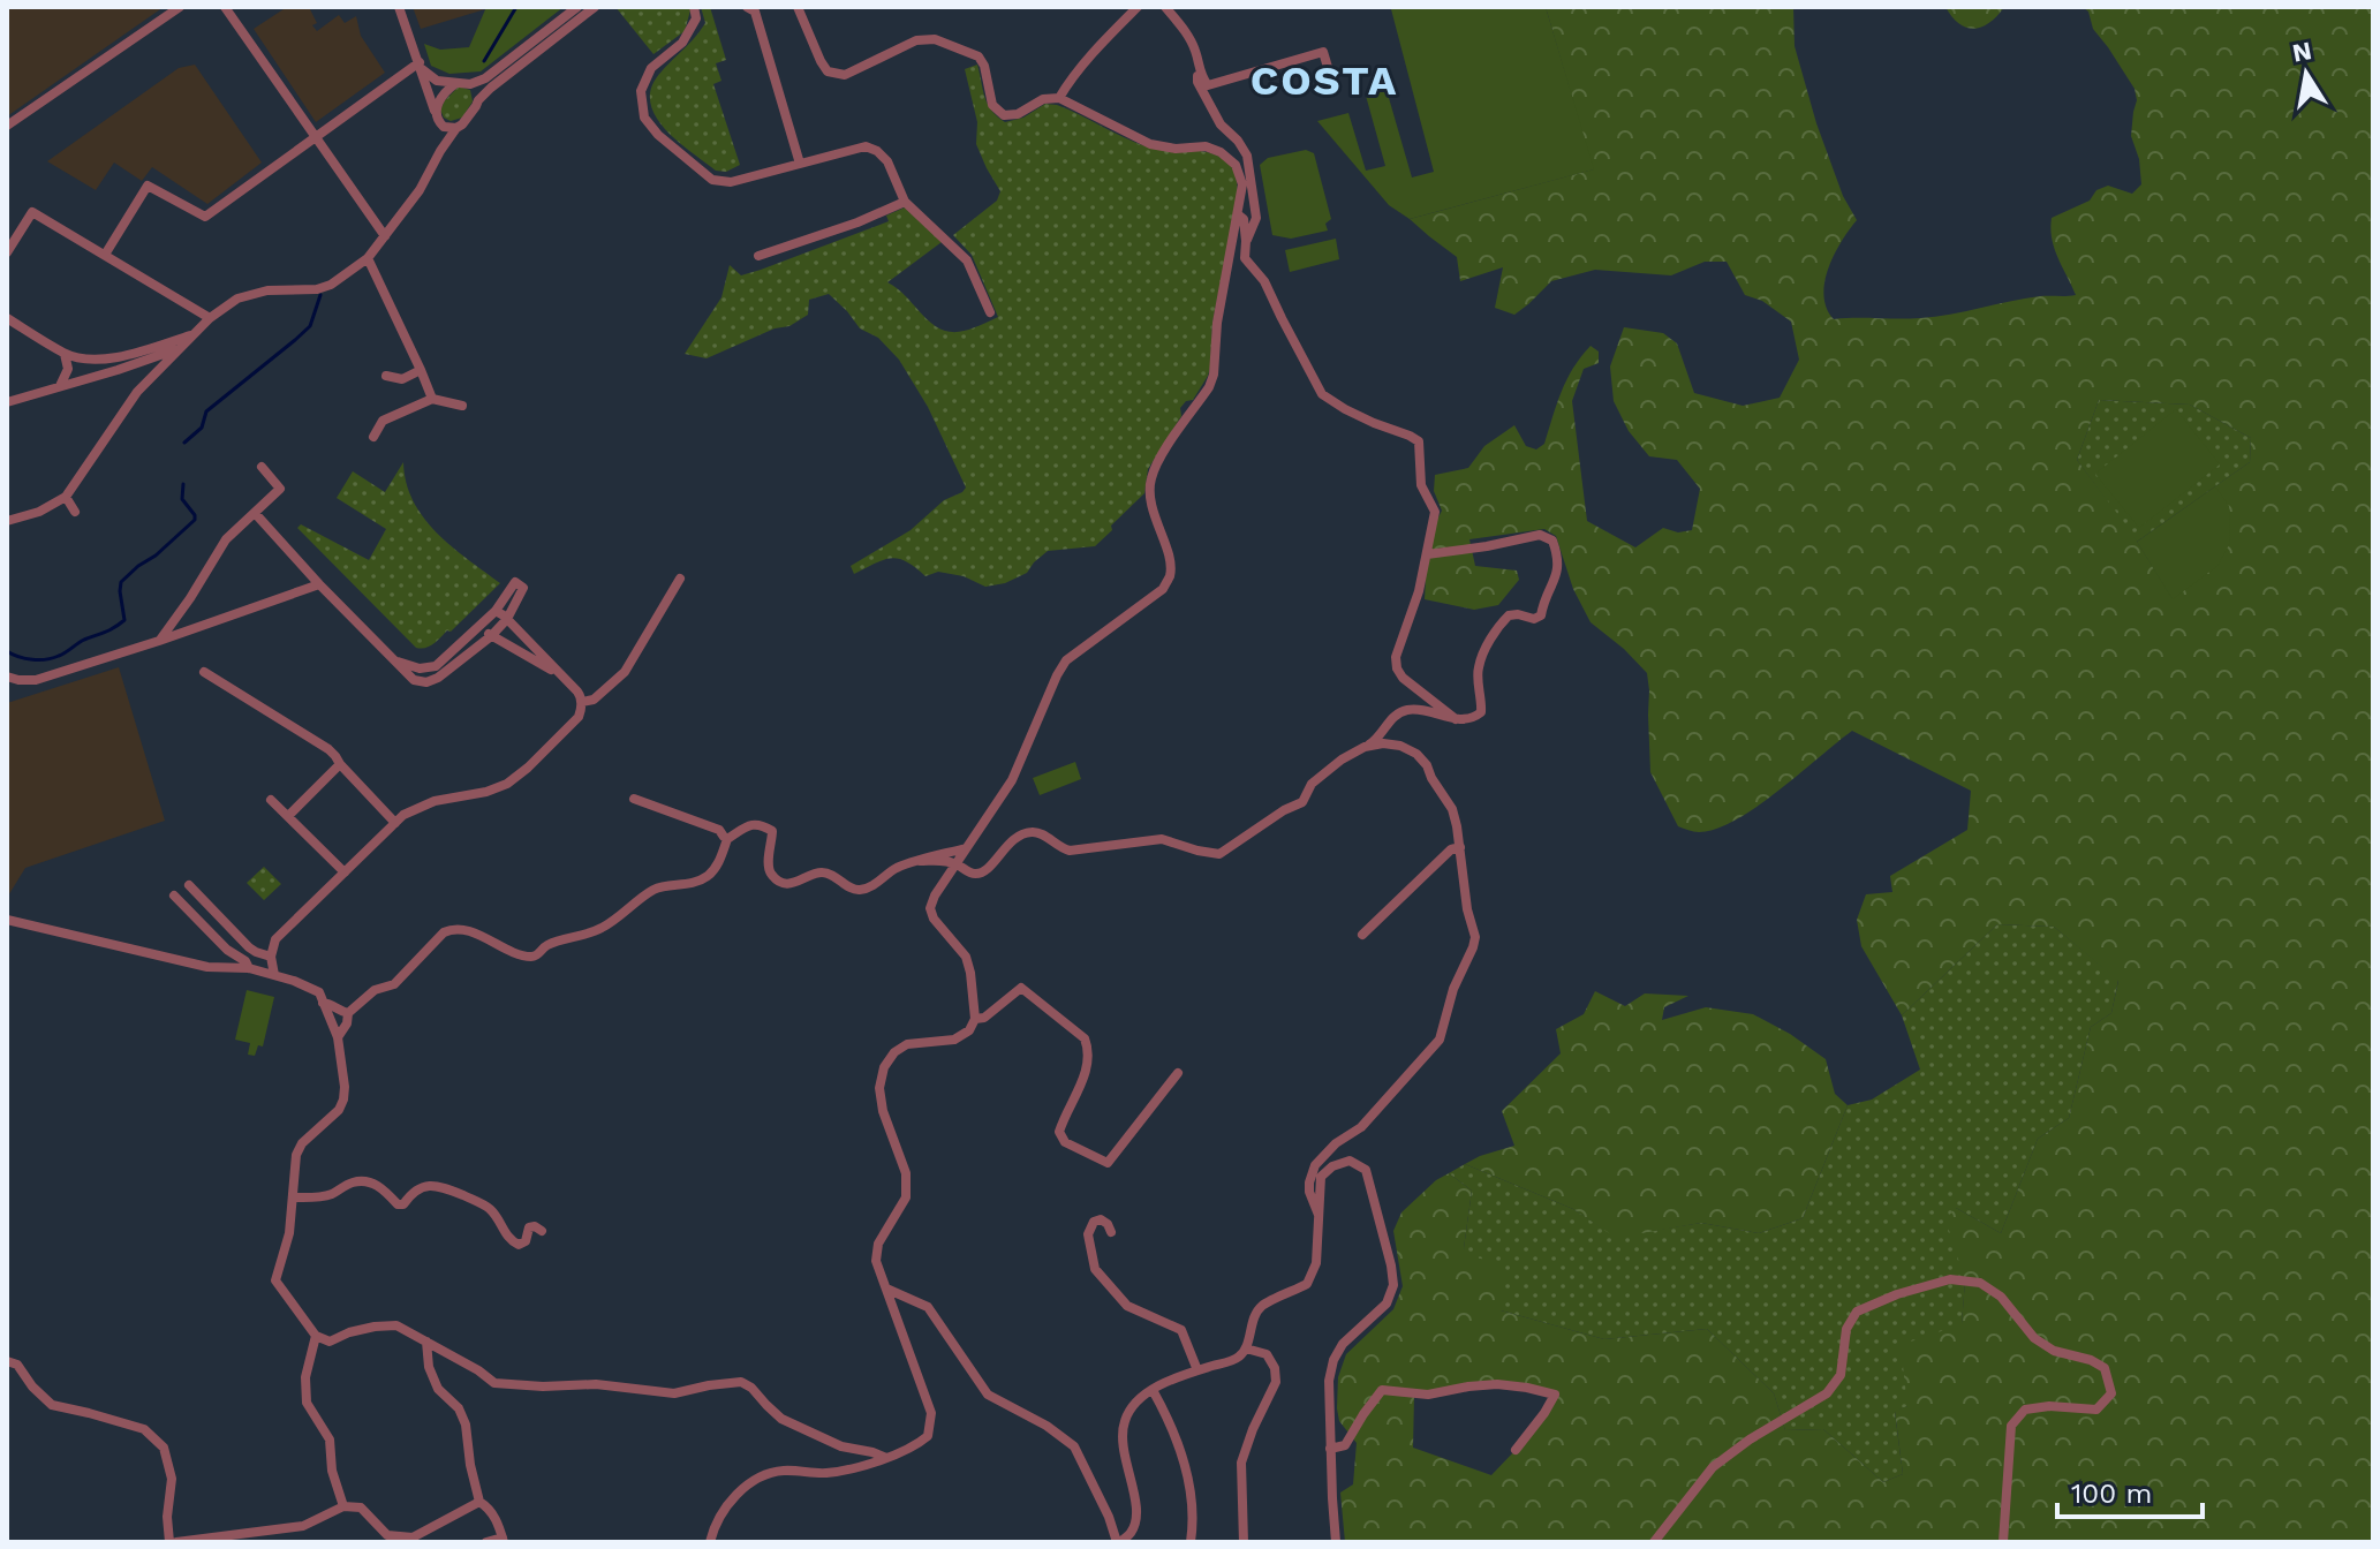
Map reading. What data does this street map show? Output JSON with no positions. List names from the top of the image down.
{
  "districts": ["COSTA"],
  "scale_bar": "100 m",
  "north": "top"
}
